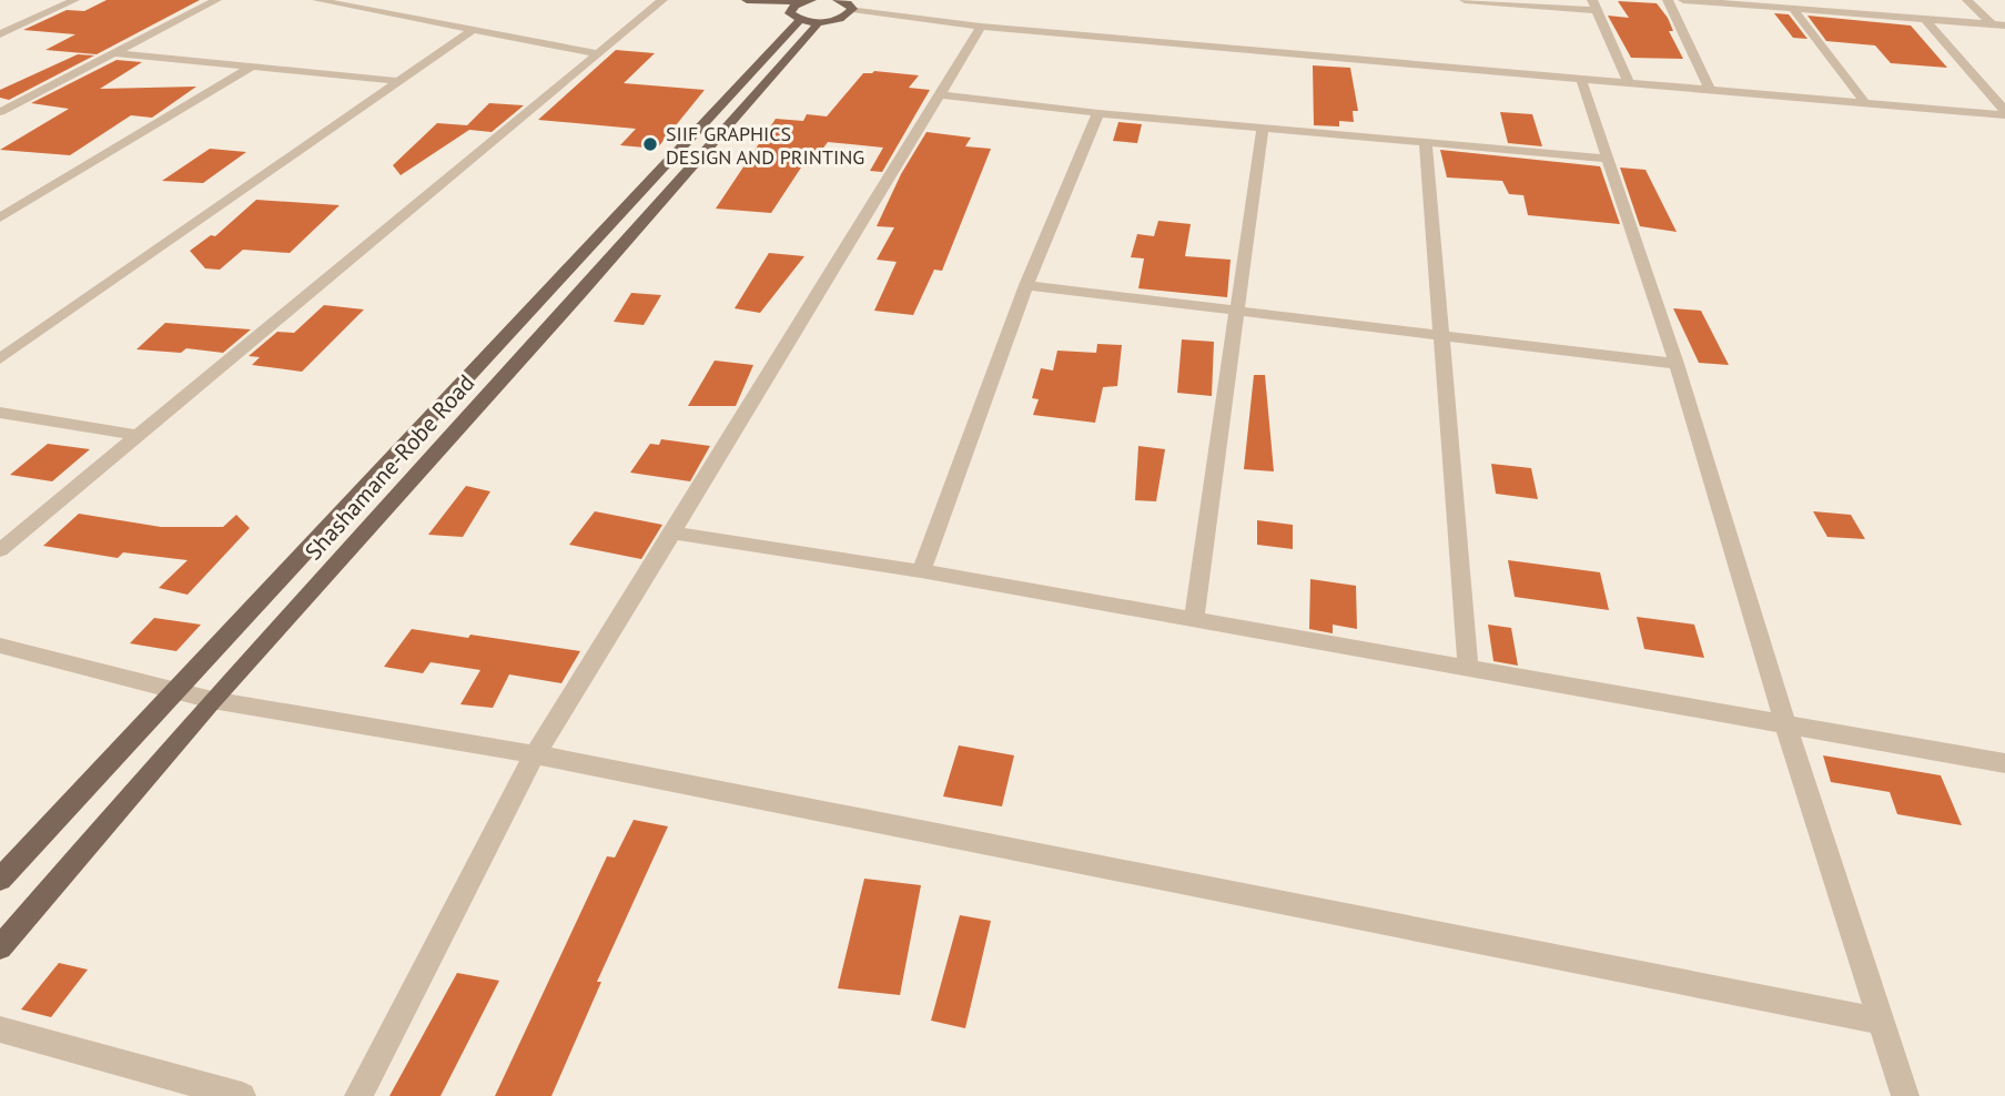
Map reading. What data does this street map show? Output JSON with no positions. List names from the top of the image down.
{
  "streets": {
    "main road": ["Shashamane-Robe Road"]
  },
  "places": ["SIIF GRAPHICS DESIGN AND PRINTING"]
}
